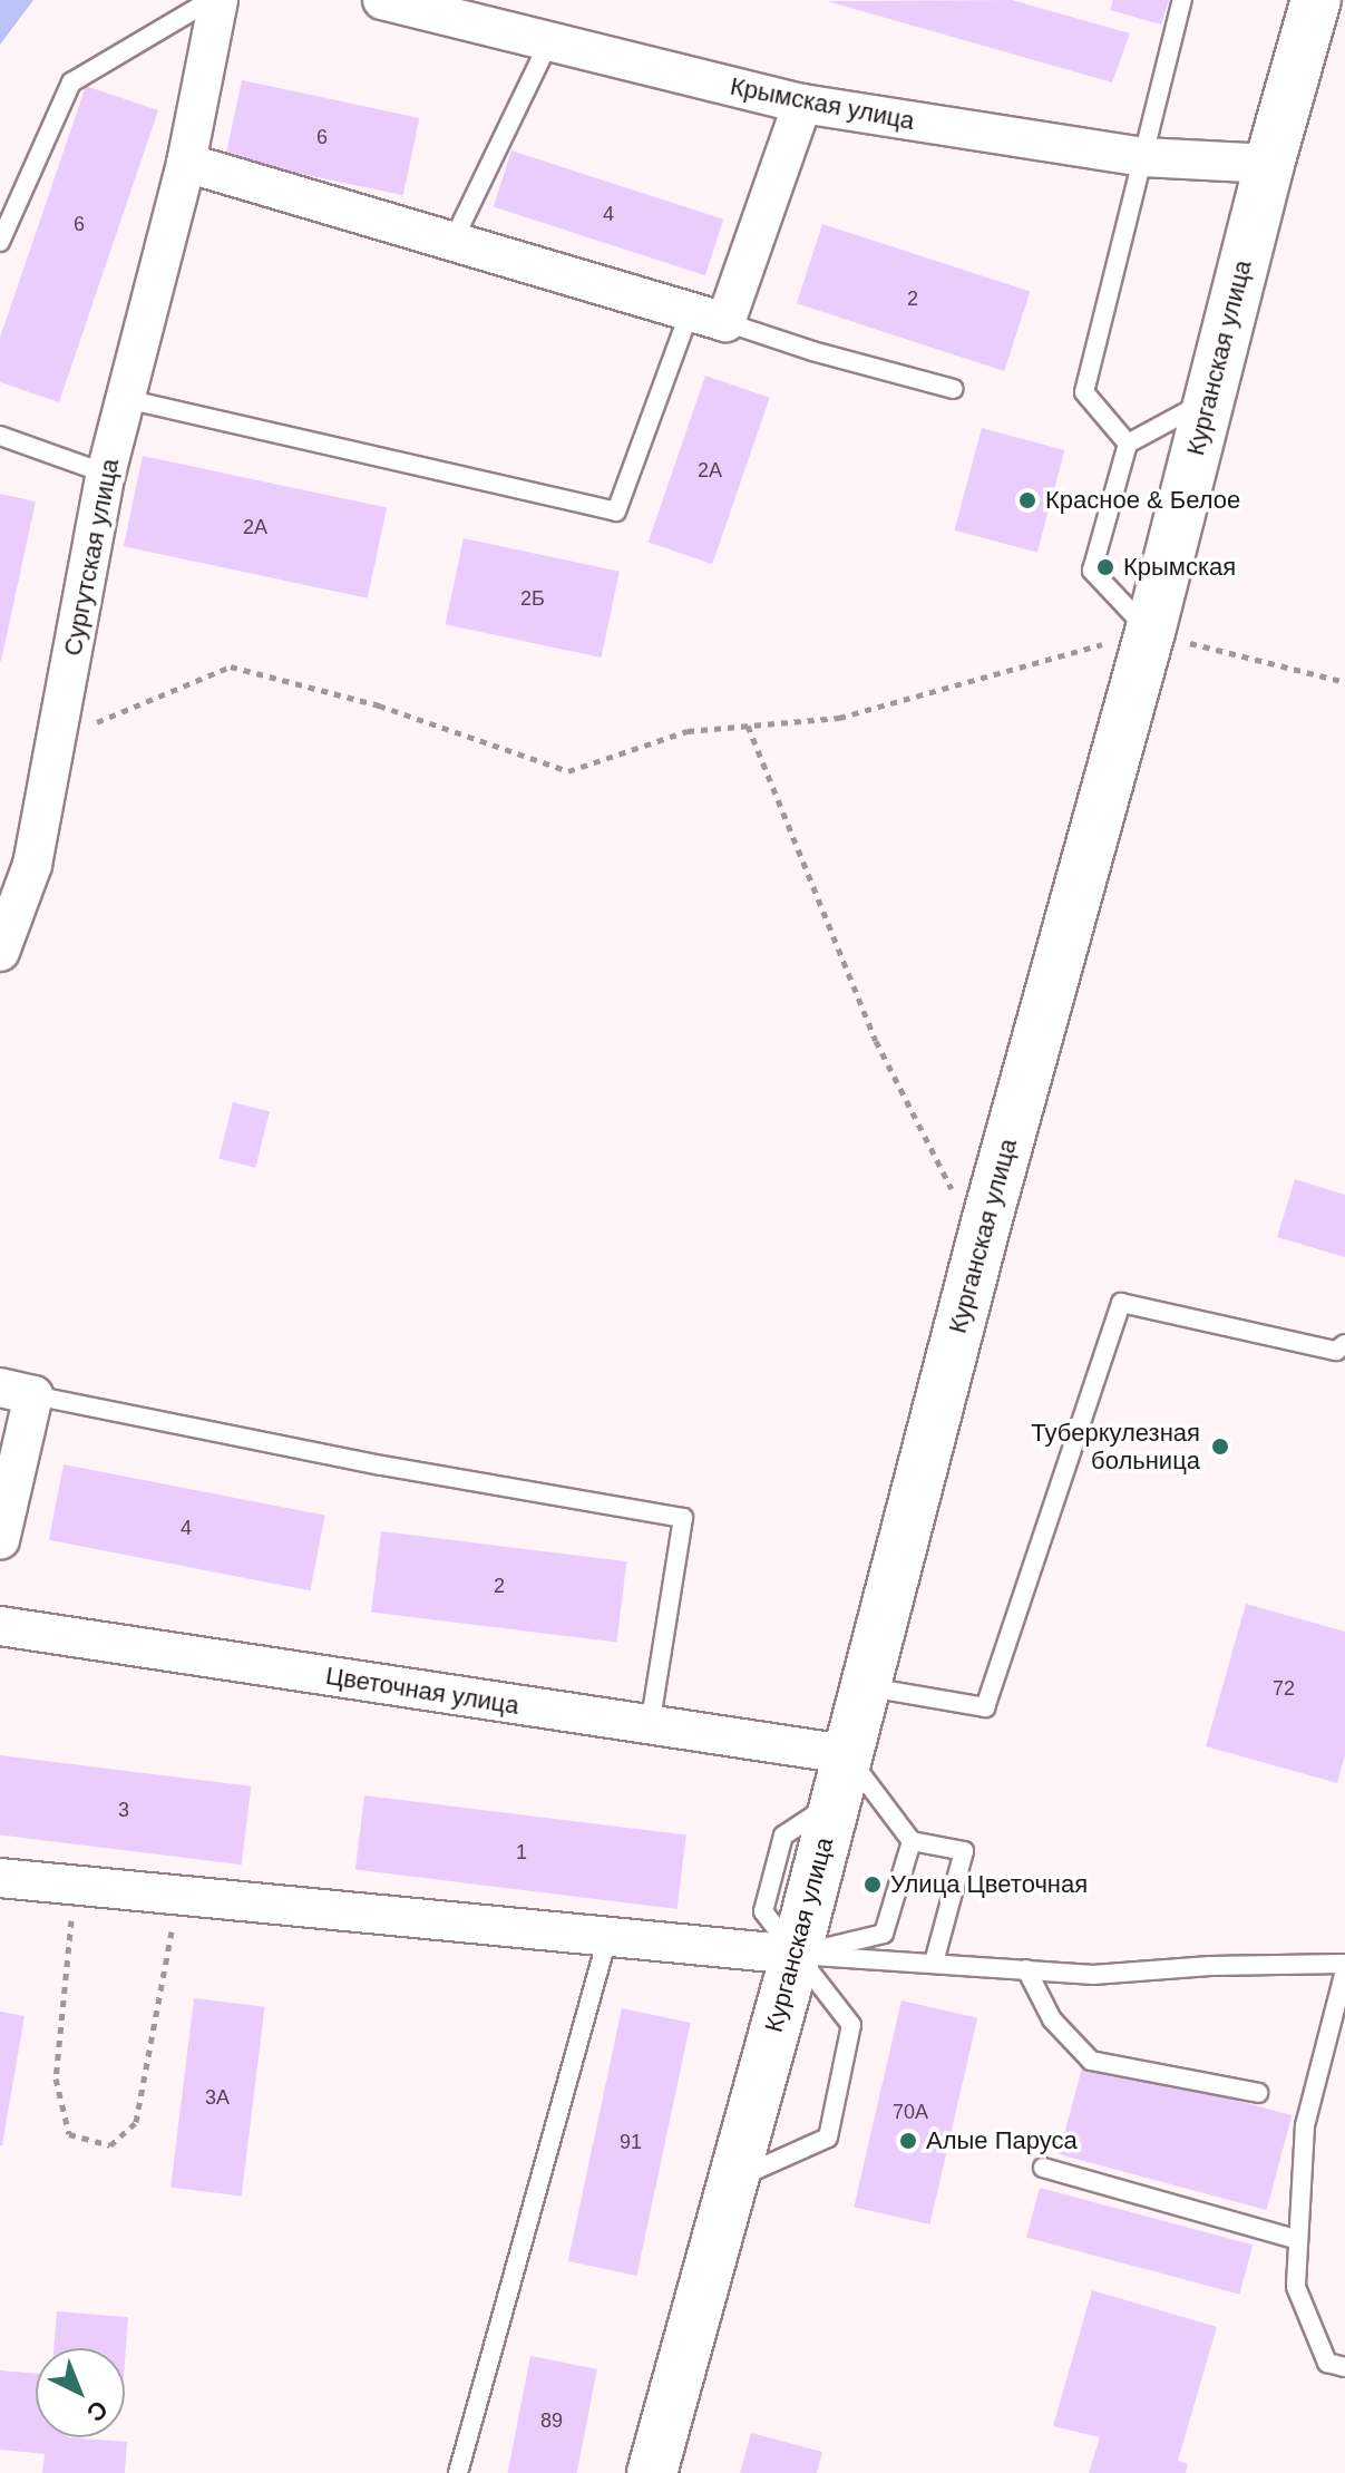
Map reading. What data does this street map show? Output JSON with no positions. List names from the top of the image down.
{
  "streets": {
    "main road": ["Курганская улица"],
    "street": ["Крымская улица", "Сургутская улица", "Цветочная улица"]
  },
  "crossings": [
    ["Крымская улица", "Курганская улица"],
    ["Курганская улица", "Цветочная улица"]
  ],
  "places": [
    "Красное & Белое",
    "Крымская",
    "Туберкулезная больница",
    "Улица Цветочная",
    "Алые Паруса"
  ],
  "house_numbers": [
    "6",
    "4",
    "6",
    "2",
    "2А",
    "2А",
    "2Б",
    "4",
    "2",
    "72",
    "3",
    "1",
    "3А",
    "70А",
    "91",
    "89"
  ],
  "north": "bottom right"
}
